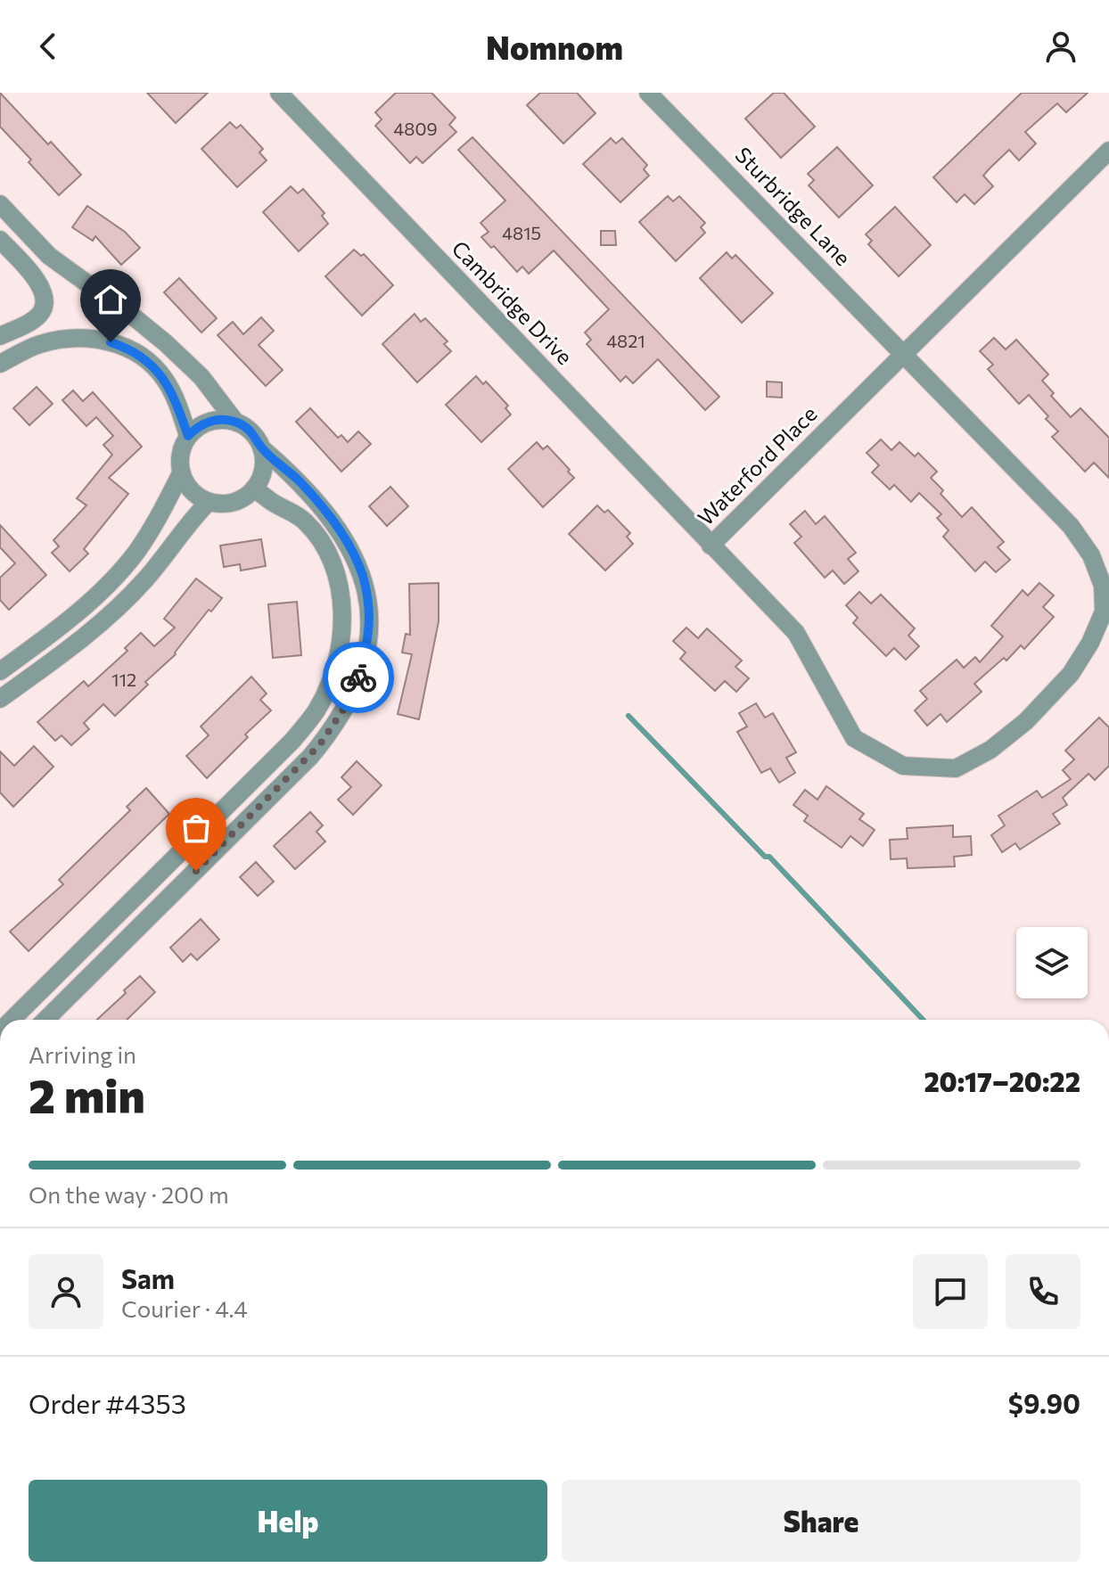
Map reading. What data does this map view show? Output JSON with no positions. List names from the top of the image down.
{
  "streets": {
    "street": ["Sturbridge Lane", "Cambridge Drive", "Waterford Place"]
  },
  "crossings": [
    ["Sturbridge Lane", "Waterford Place"],
    ["Cambridge Drive", "Waterford Place"]
  ],
  "house_numbers": [
    "4809",
    "4815",
    "4821",
    "112"
  ],
  "page": {
    "header": "Nomnom",
    "heading": ["2 min", "Arriving in", "20:17–20:22"],
    "panel": [
      "Sam",
      "Courier · 4.4",
      "Order #4353",
      "$9.90"
    ],
    "bar": "On the way · 200 m",
    "buttons": ["Help", "Share"]
  }
}
